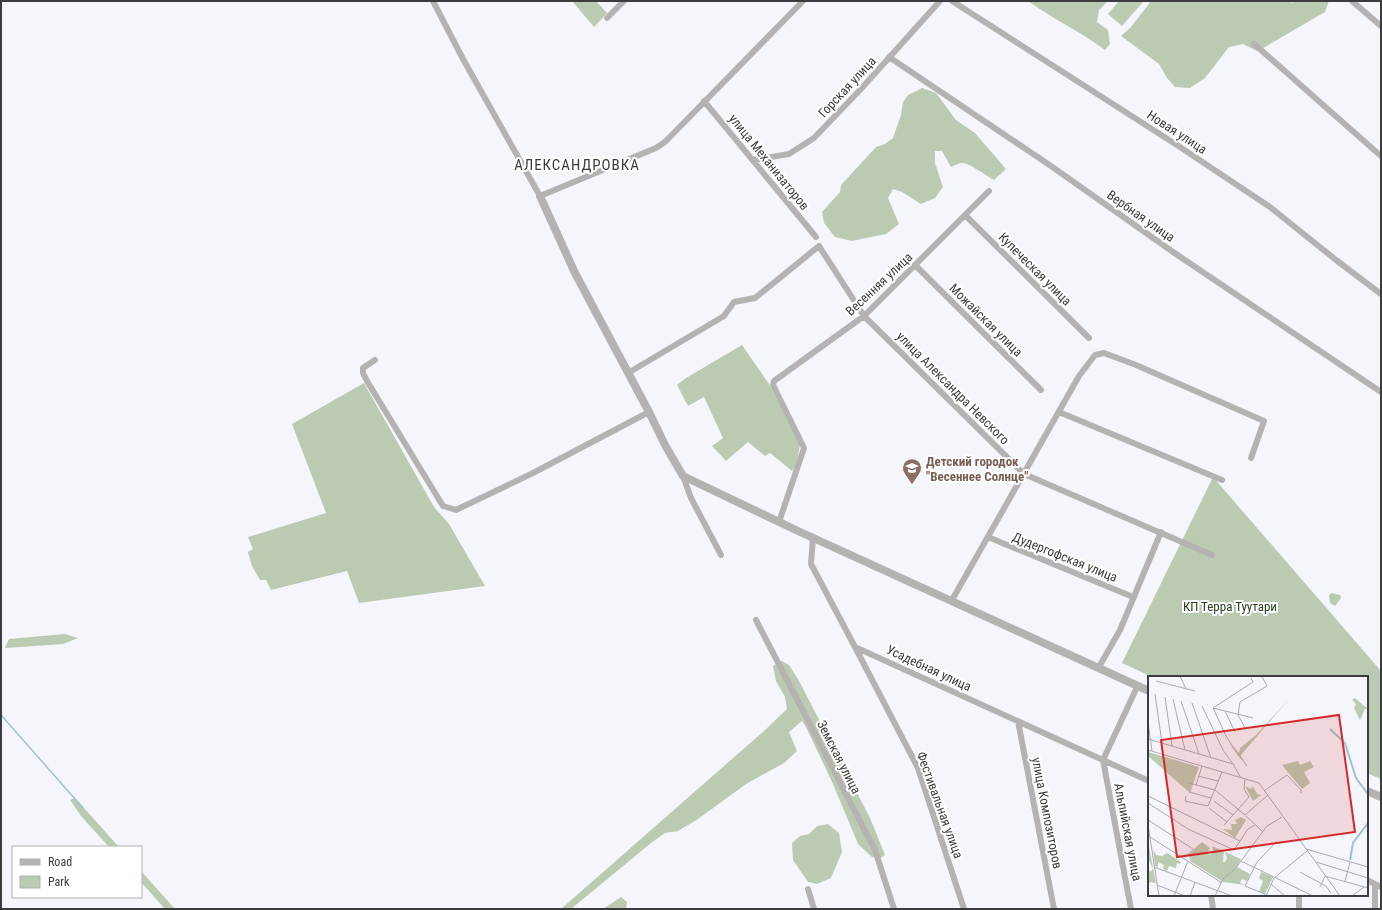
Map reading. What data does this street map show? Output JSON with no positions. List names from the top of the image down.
{
  "streets": {
    "street": [
      "Горская улица",
      "Новая улица",
      "улица Механизаторов",
      "Вербная улица",
      "Купеческая улица",
      "Весенняя улица",
      "Можайская улица",
      "улица Александра Невского",
      "Дудергофская улица",
      "Усадебная улица",
      "Земская улица",
      "Фестивальная улица",
      "улица Композиторов",
      "Альпийская улица"
    ]
  },
  "crossings": [
    ["Горская улица", "улица Механизаторов"],
    ["Горская улица", "Вербная улица"],
    ["Купеческая улица", "Весенняя улица"],
    ["Весенняя улица", "Можайская улица"],
    ["Весенняя улица", "улица Александра Невского"],
    ["Усадебная улица", "Фестивальная улица"],
    ["Усадебная улица", "улица Композиторов"],
    ["Усадебная улица", "Альпийская улица"]
  ],
  "districts": ["АЛЕКСАНДРОВКА"],
  "parks": ["КП Терра Туутари"],
  "places": {
    "school or university": ["Детский городок \"Весеннее Солнце\""]
  },
  "legend": ["Road", "Park"]
}
